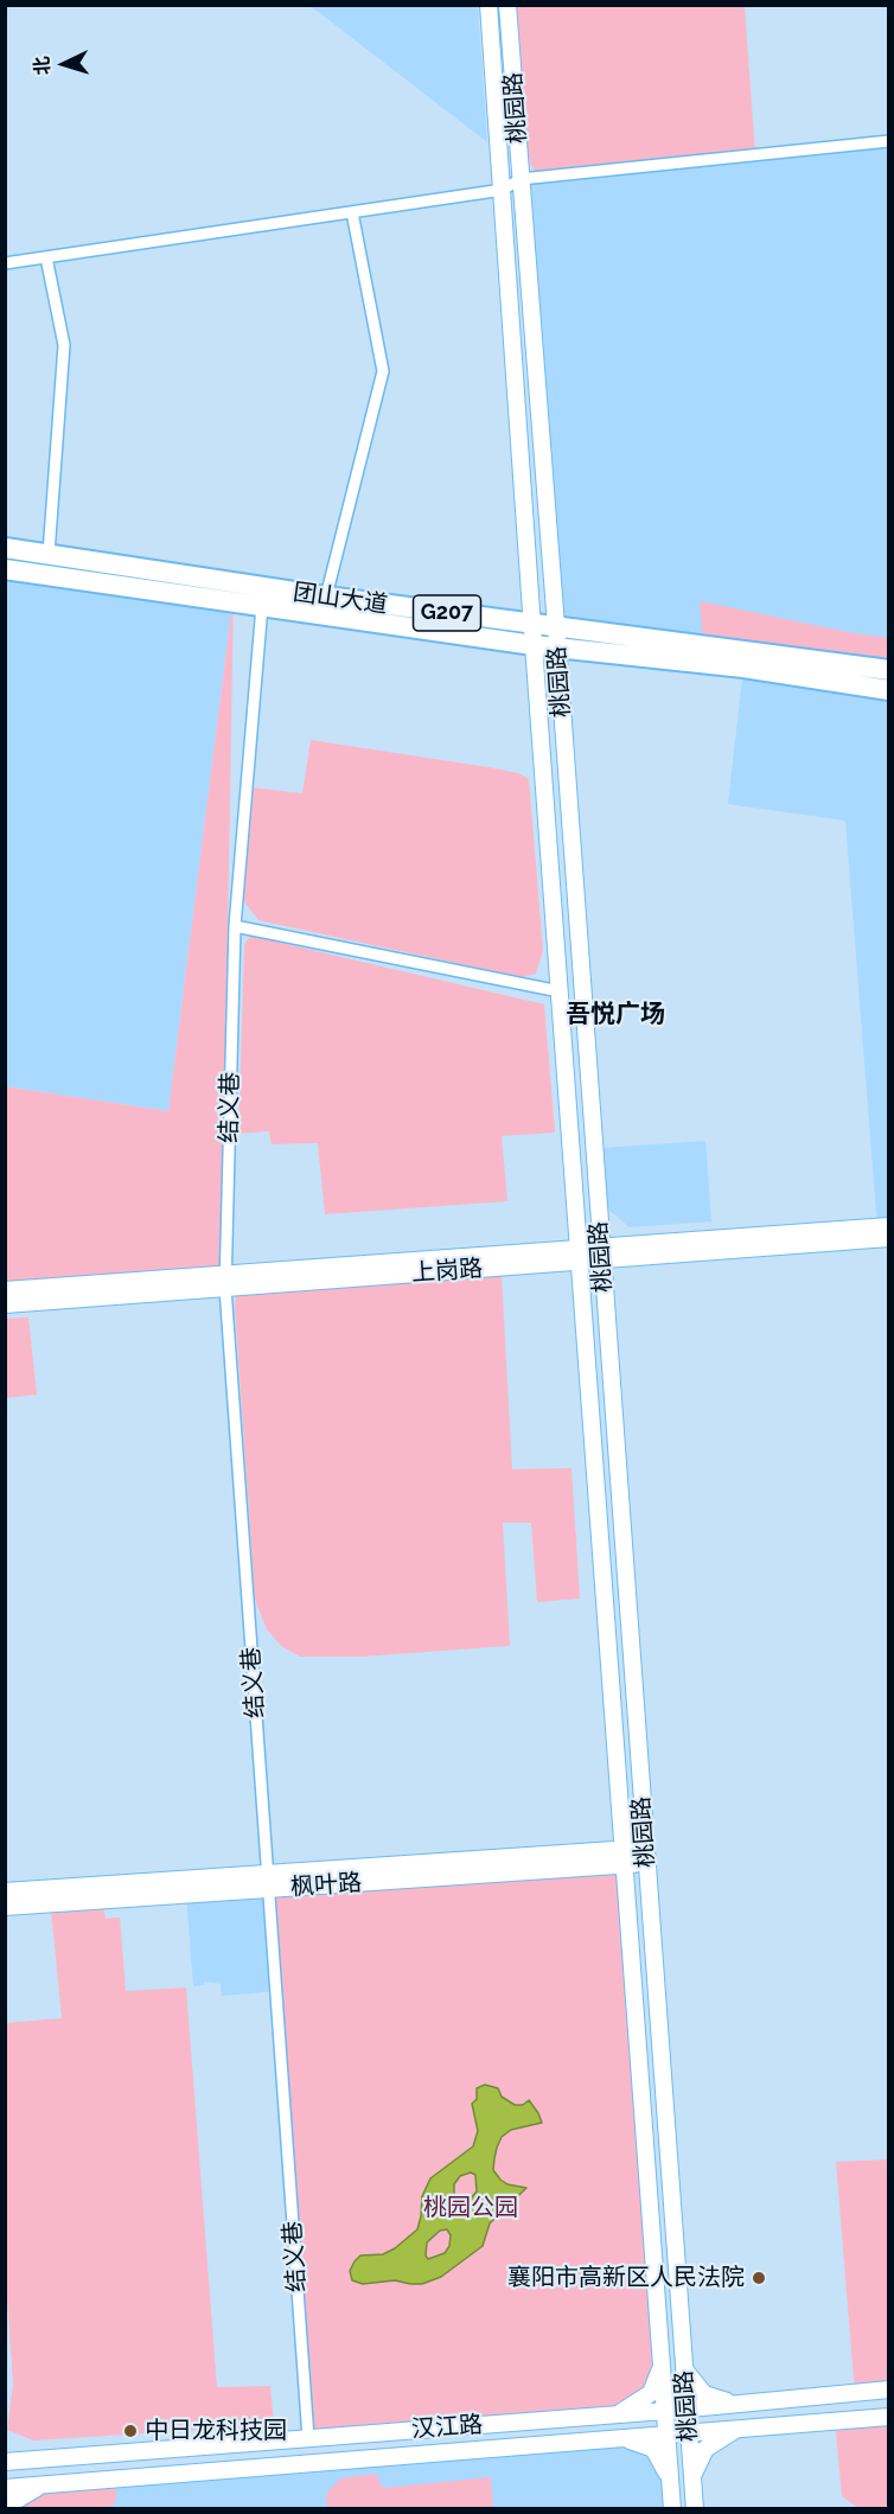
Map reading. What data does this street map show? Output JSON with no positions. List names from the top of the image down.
{
  "streets": {
    "highway": ["团山大道", "G207"],
    "main road": [
      "桃园路",
      "上岗路",
      "枫叶路",
      "汉江路"
    ],
    "street": ["结义巷"]
  },
  "crossings": [
    ["桃园路", "团山大道"],
    ["桃园路", "上岗路"],
    ["桃园路", "枫叶路"],
    ["桃园路", "汉江路"],
    ["团山大道", "结义巷"],
    ["结义巷", "上岗路"],
    ["结义巷", "枫叶路"],
    ["结义巷", "汉江路"]
  ],
  "districts": ["吾悦广场"],
  "parks": ["桃园公园"],
  "places": ["襄阳市高新区人民法院", "中日龙科技园"],
  "north": "left"
}
